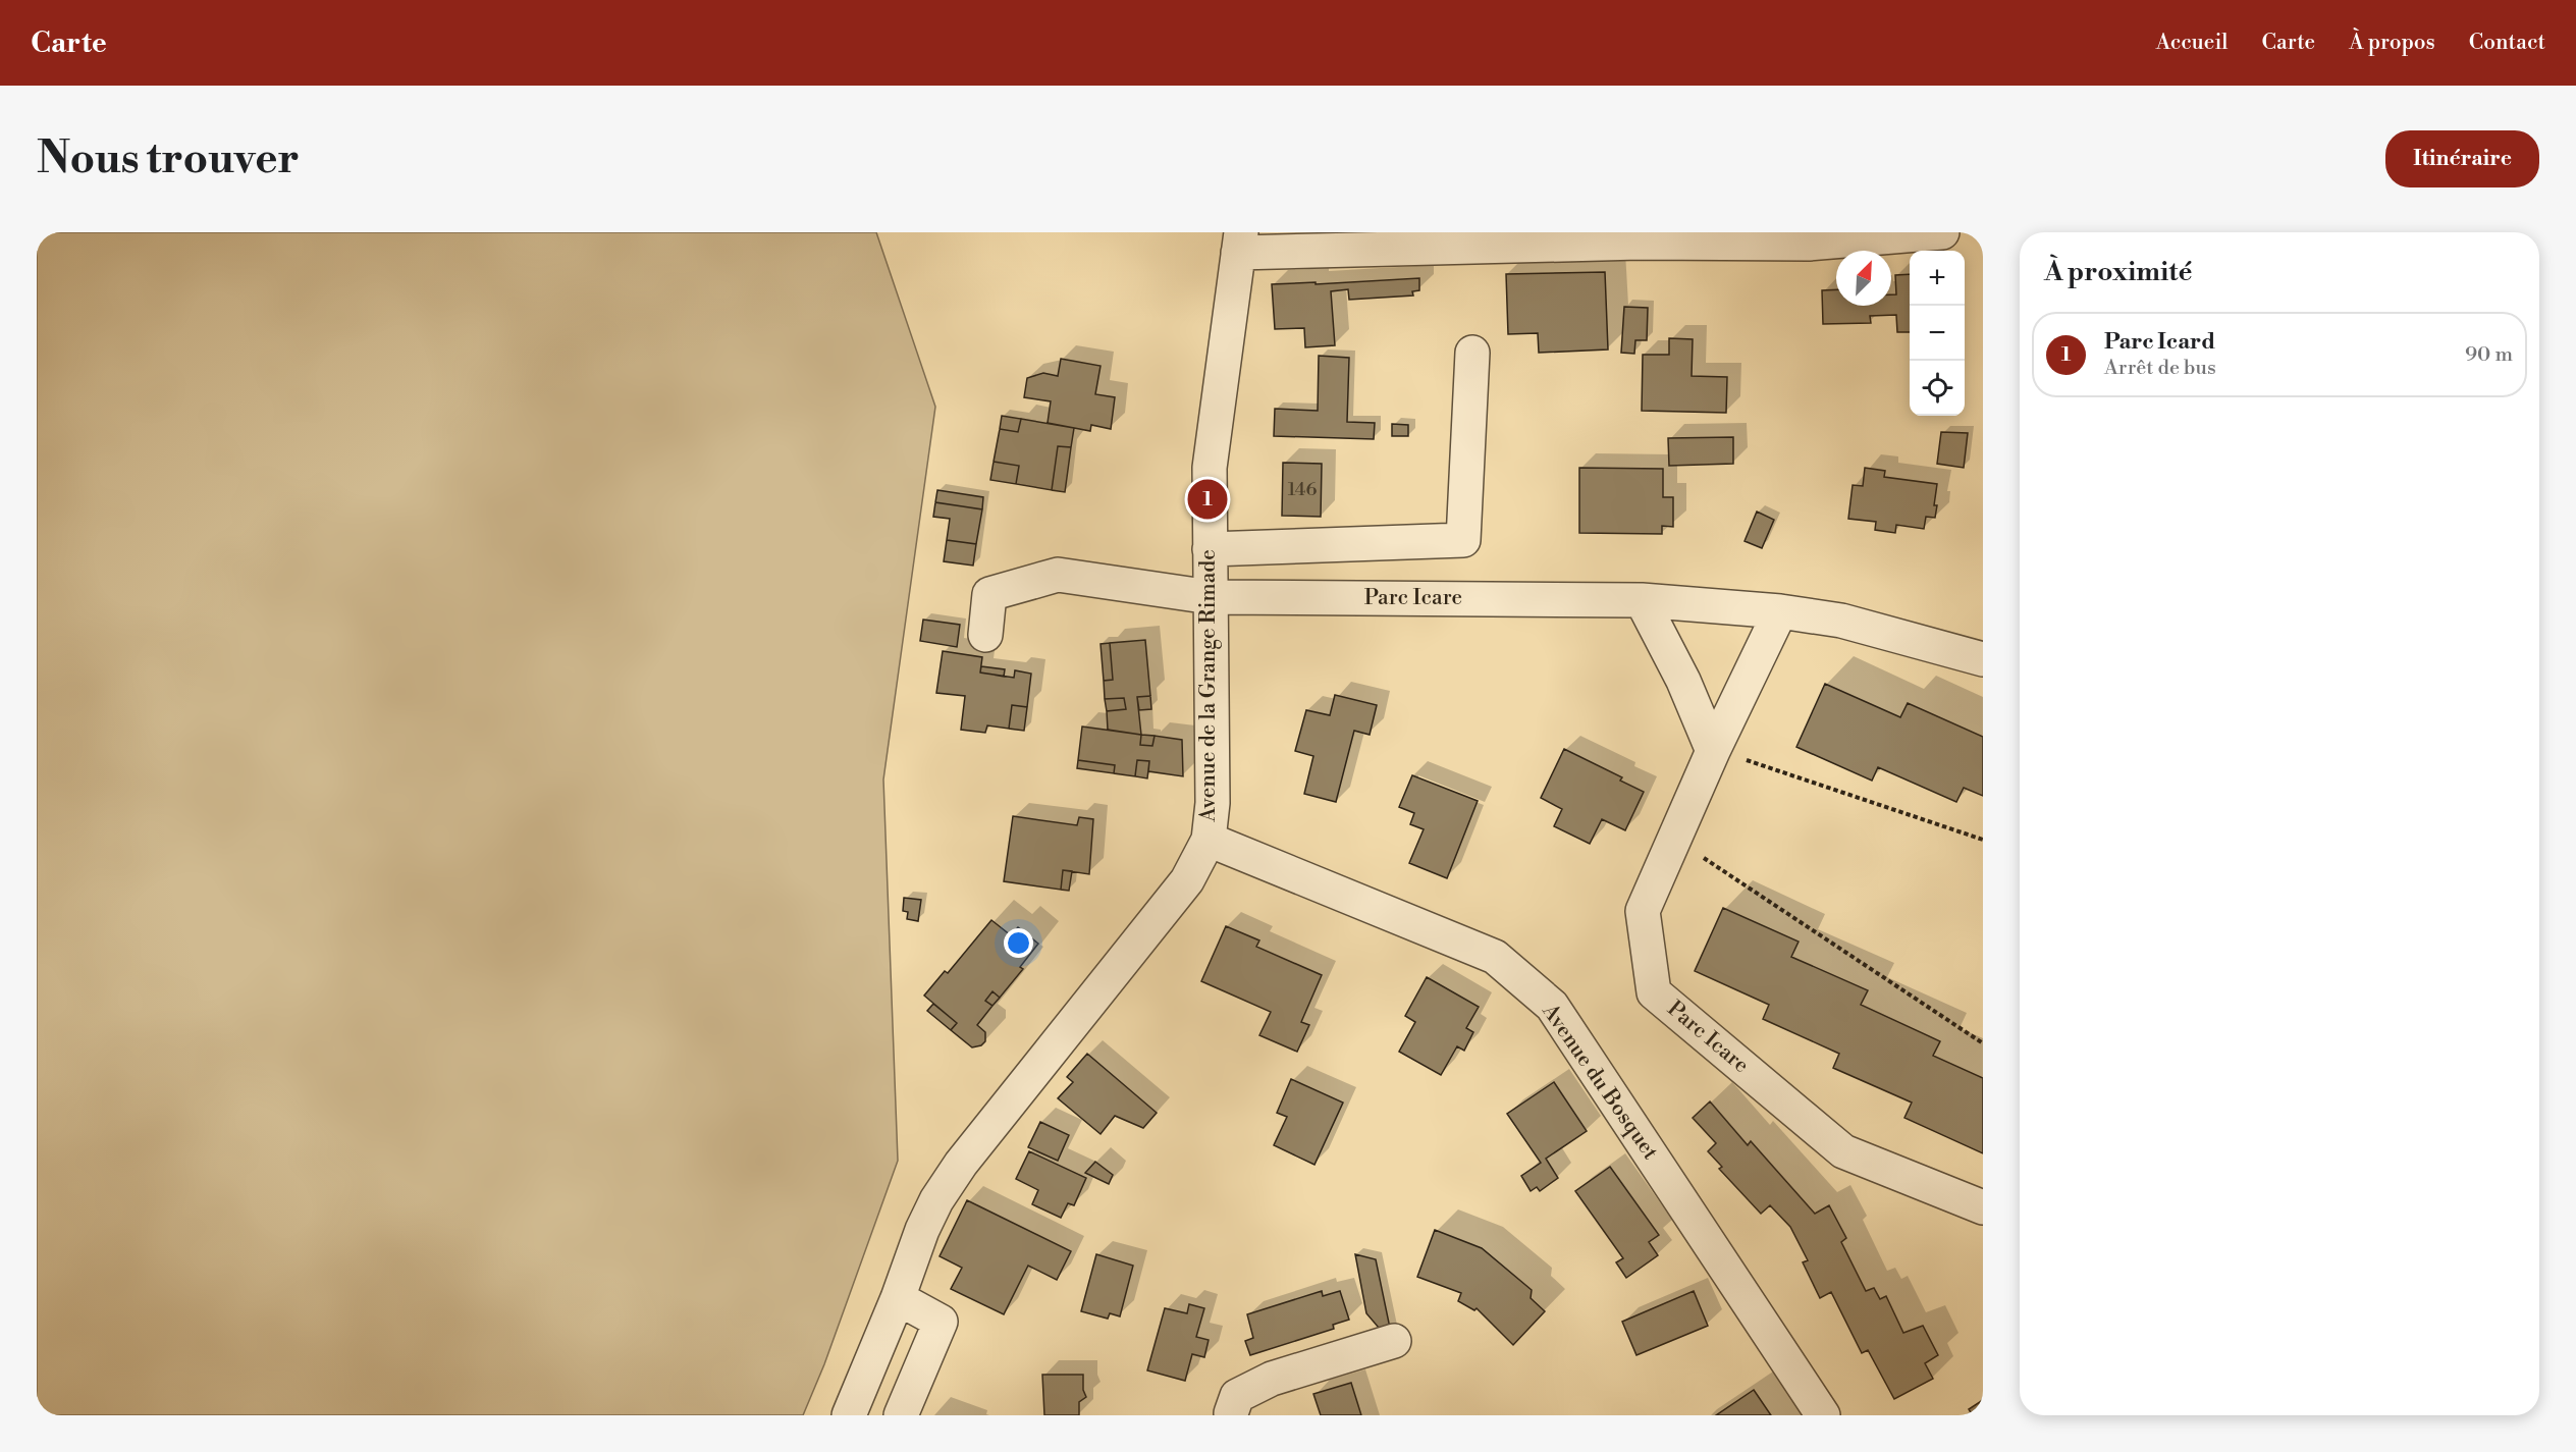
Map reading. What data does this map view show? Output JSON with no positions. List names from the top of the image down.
{
  "streets": {
    "street": ["Parc Icare", "Avenue de la Grange Rimade", "Avenue du Bosquet"]
  },
  "crossings": [
    ["Parc Icare", "Avenue de la Grange Rimade"],
    ["Avenue de la Grange Rimade", "Avenue du Bosquet"]
  ],
  "house_numbers": ["146"],
  "north": "top right",
  "page": {
    "header": "Carte",
    "nav": [
      "Accueil",
      "Carte",
      "À propos",
      "Contact"
    ],
    "buttons": "Itinéraire",
    "title": "Nous trouver",
    "heading": "À proximité",
    "map_buttons": ["+", "−"],
    "list": [
      {
        "mark": "1",
        "name": "Parc Icard",
        "note": "Arrêt de bus",
        "value": "90 m"
      }
    ],
    "pins": "1"
  }
}
